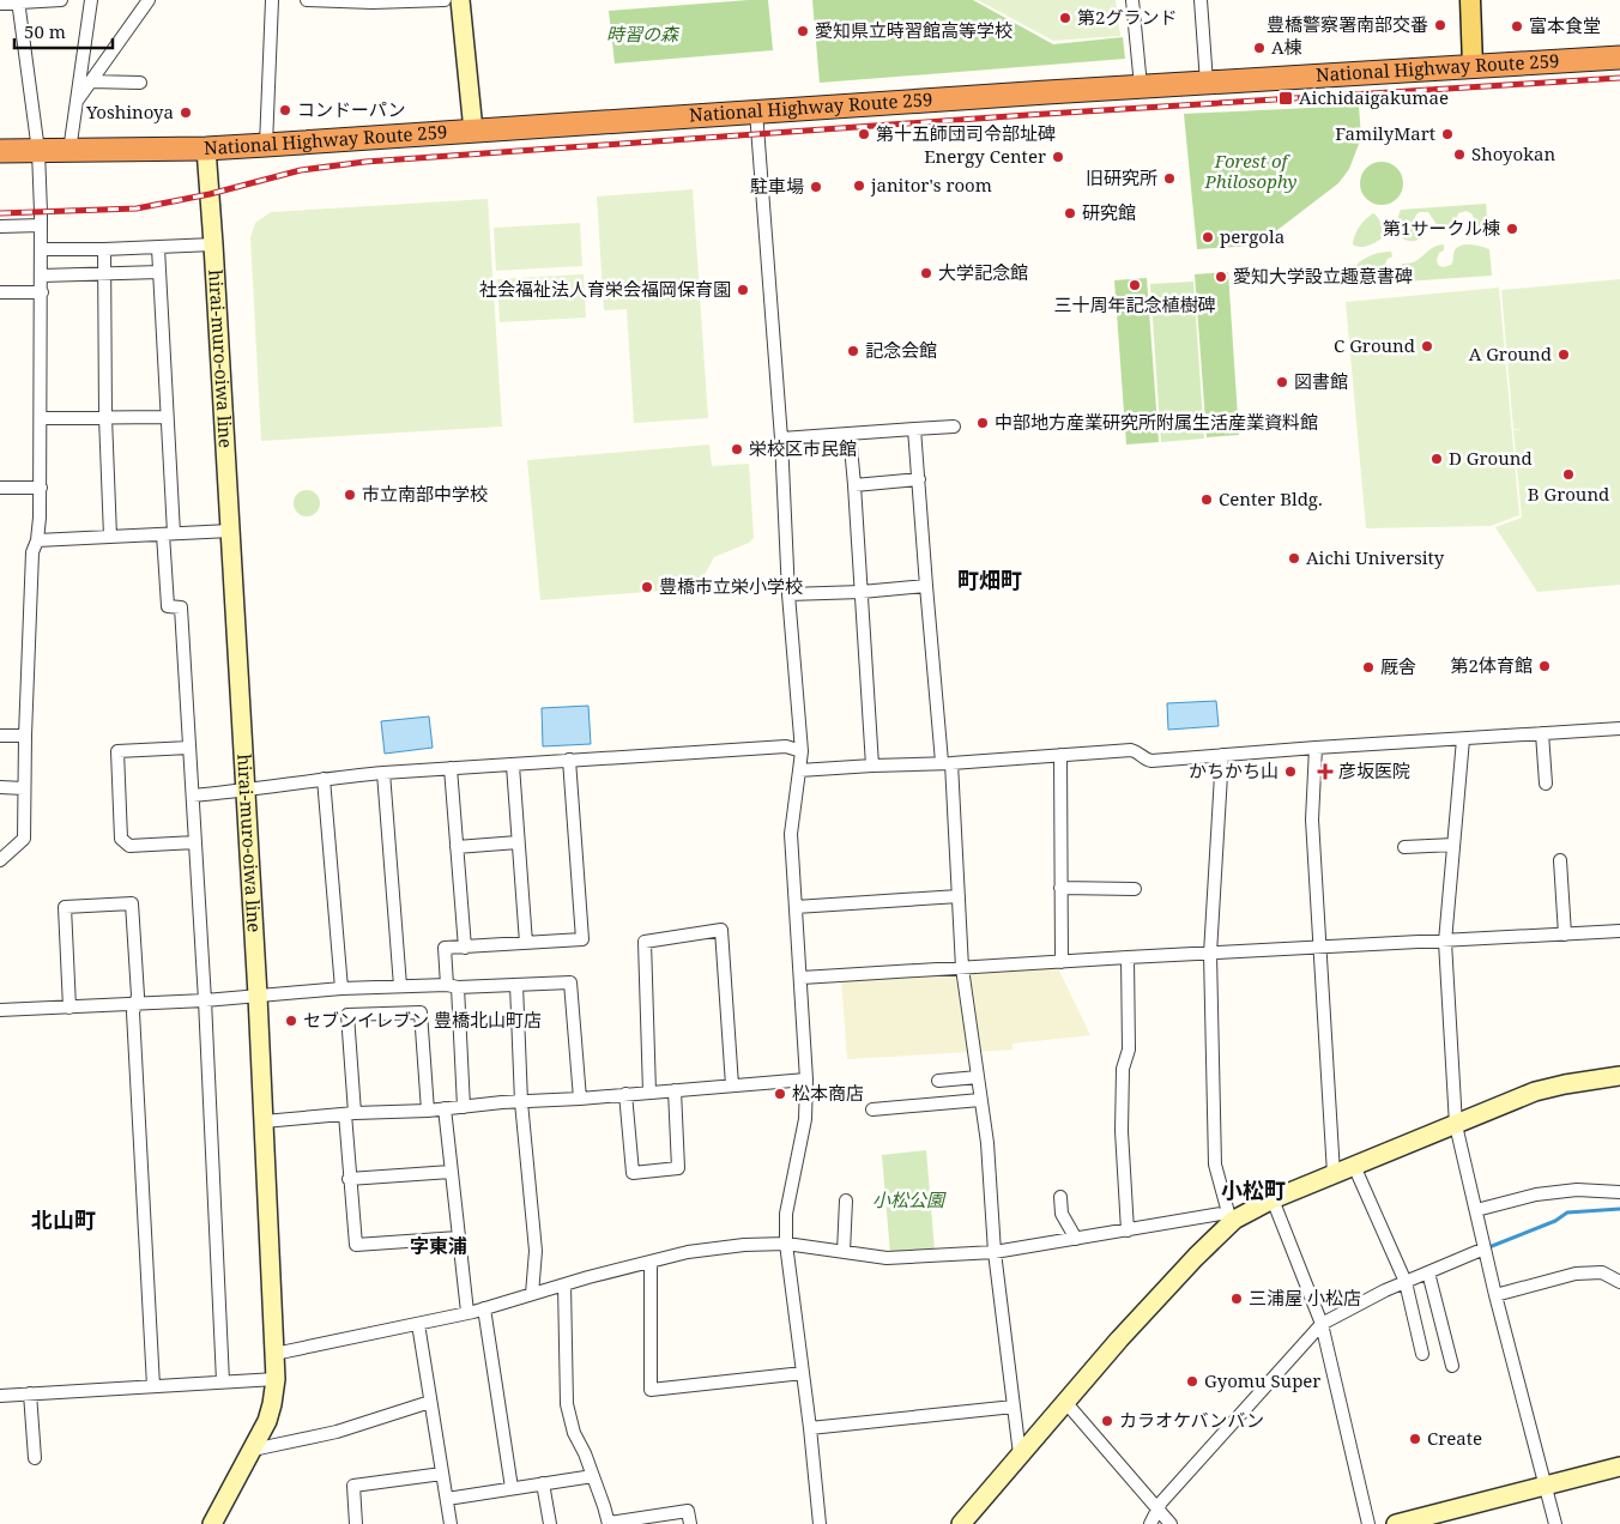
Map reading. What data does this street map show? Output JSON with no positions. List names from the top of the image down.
{
  "streets": {
    "highway": ["National Highway Route 259"],
    "main road": ["hirai-muro-oiwa line"]
  },
  "crossings": [
    ["National Highway Route 259", "hirai-muro-oiwa line"]
  ],
  "districts": [
    "町畑町",
    "小松町",
    "北山町",
    "字東浦"
  ],
  "parks": ["時習の森", "Forest of Philosophy", "小松公園"],
  "places": {
    "other": [
      "第2グランド",
      "豊橋警察署南部交番",
      "富本食堂",
      "愛知県立時習館高等学校",
      "A棟",
      "コンドーパン",
      "Yoshinoya",
      "第十五師団司令部址碑",
      "FamilyMart",
      "Shoyokan",
      "Energy Center",
      "旧研究所",
      "janitor's room",
      "駐車場",
      "研究館",
      "第1サークル棟",
      "pergola",
      "大学記念館",
      "愛知大学設立趣意書碑",
      "三十周年記念植樹碑",
      "社会福祉法人育栄会福岡保育園",
      "C Ground",
      "記念会館",
      "A Ground",
      "図書館",
      "中部地方産業研究所附属生活産業資料館",
      "栄校区市民館",
      "D Ground",
      "B Ground",
      "市立南部中学校",
      "Center Bldg.",
      "Aichi University",
      "豊橋市立栄小学校",
      "第2体育館",
      "厩舎",
      "かちかち山",
      "セブンイレブン 豊橋北山町店",
      "松本商店",
      "三浦屋 小松店",
      "Gyomu Super",
      "カラオケバンバン",
      "Create"
    ],
    "transit": ["Aichidaigakumae"],
    "health": ["彦坂医院"]
  },
  "scale_bar": "50 m"
}
